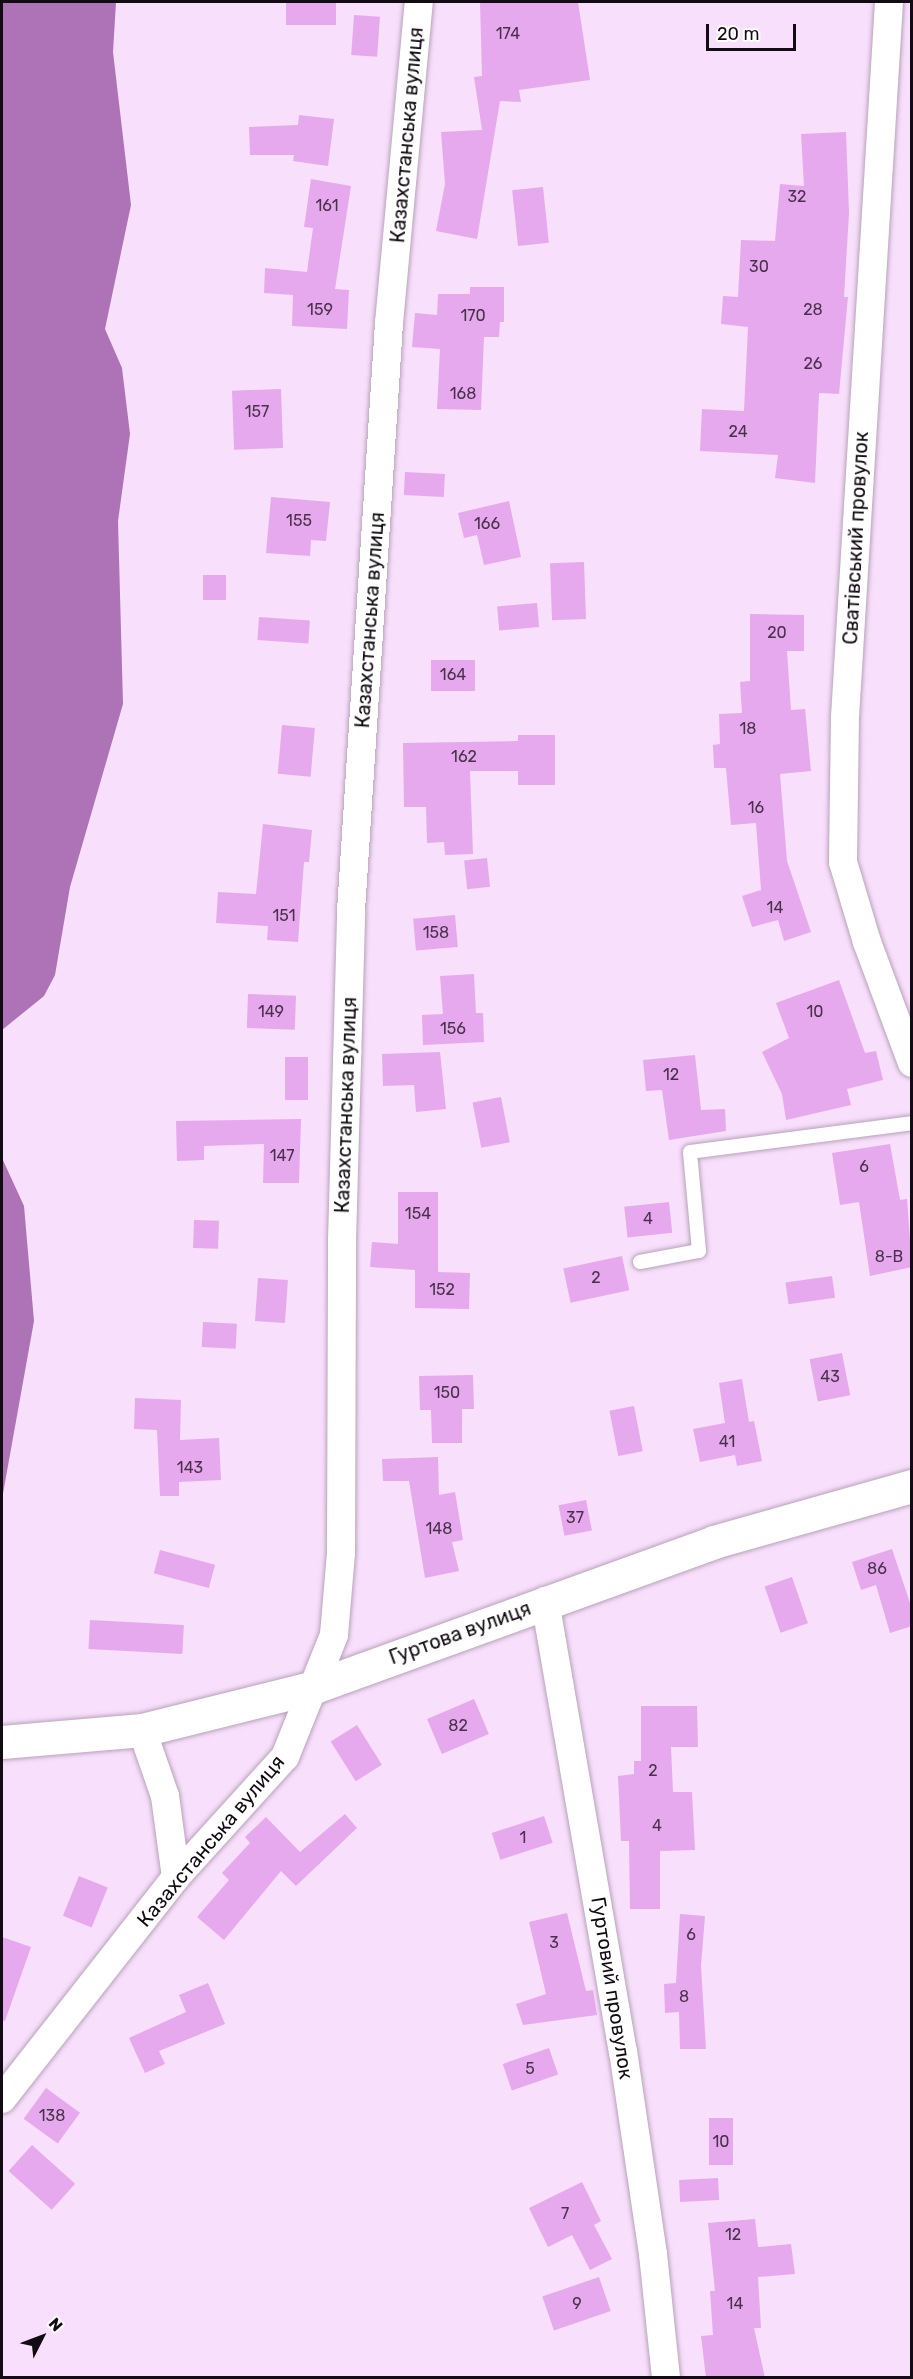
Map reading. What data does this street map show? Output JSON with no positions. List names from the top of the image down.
{
  "streets": {
    "street": [
      "Казахстанська вулиця",
      "Сватівський провулок",
      "Гуртова вулиця",
      "Гуртовий провулок"
    ]
  },
  "crossings": [
    ["Казахстанська вулиця", "Гуртова вулиця"],
    ["Гуртова вулиця", "Гуртовий провулок"]
  ],
  "house_numbers": [
    "174",
    "32",
    "161",
    "30",
    "159",
    "28",
    "170",
    "26",
    "168",
    "157",
    "24",
    "155",
    "166",
    "20",
    "164",
    "18",
    "162",
    "16",
    "14",
    "151",
    "158",
    "149",
    "10",
    "156",
    "12",
    "147",
    "6",
    "154",
    "4",
    "8-В",
    "2",
    "152",
    "43",
    "150",
    "41",
    "143",
    "37",
    "148",
    "86",
    "82",
    "2",
    "4",
    "1",
    "6",
    "3",
    "8",
    "5",
    "138",
    "10",
    "7",
    "12",
    "9",
    "14"
  ],
  "scale_bar": "20 m",
  "north": "top right"
}
